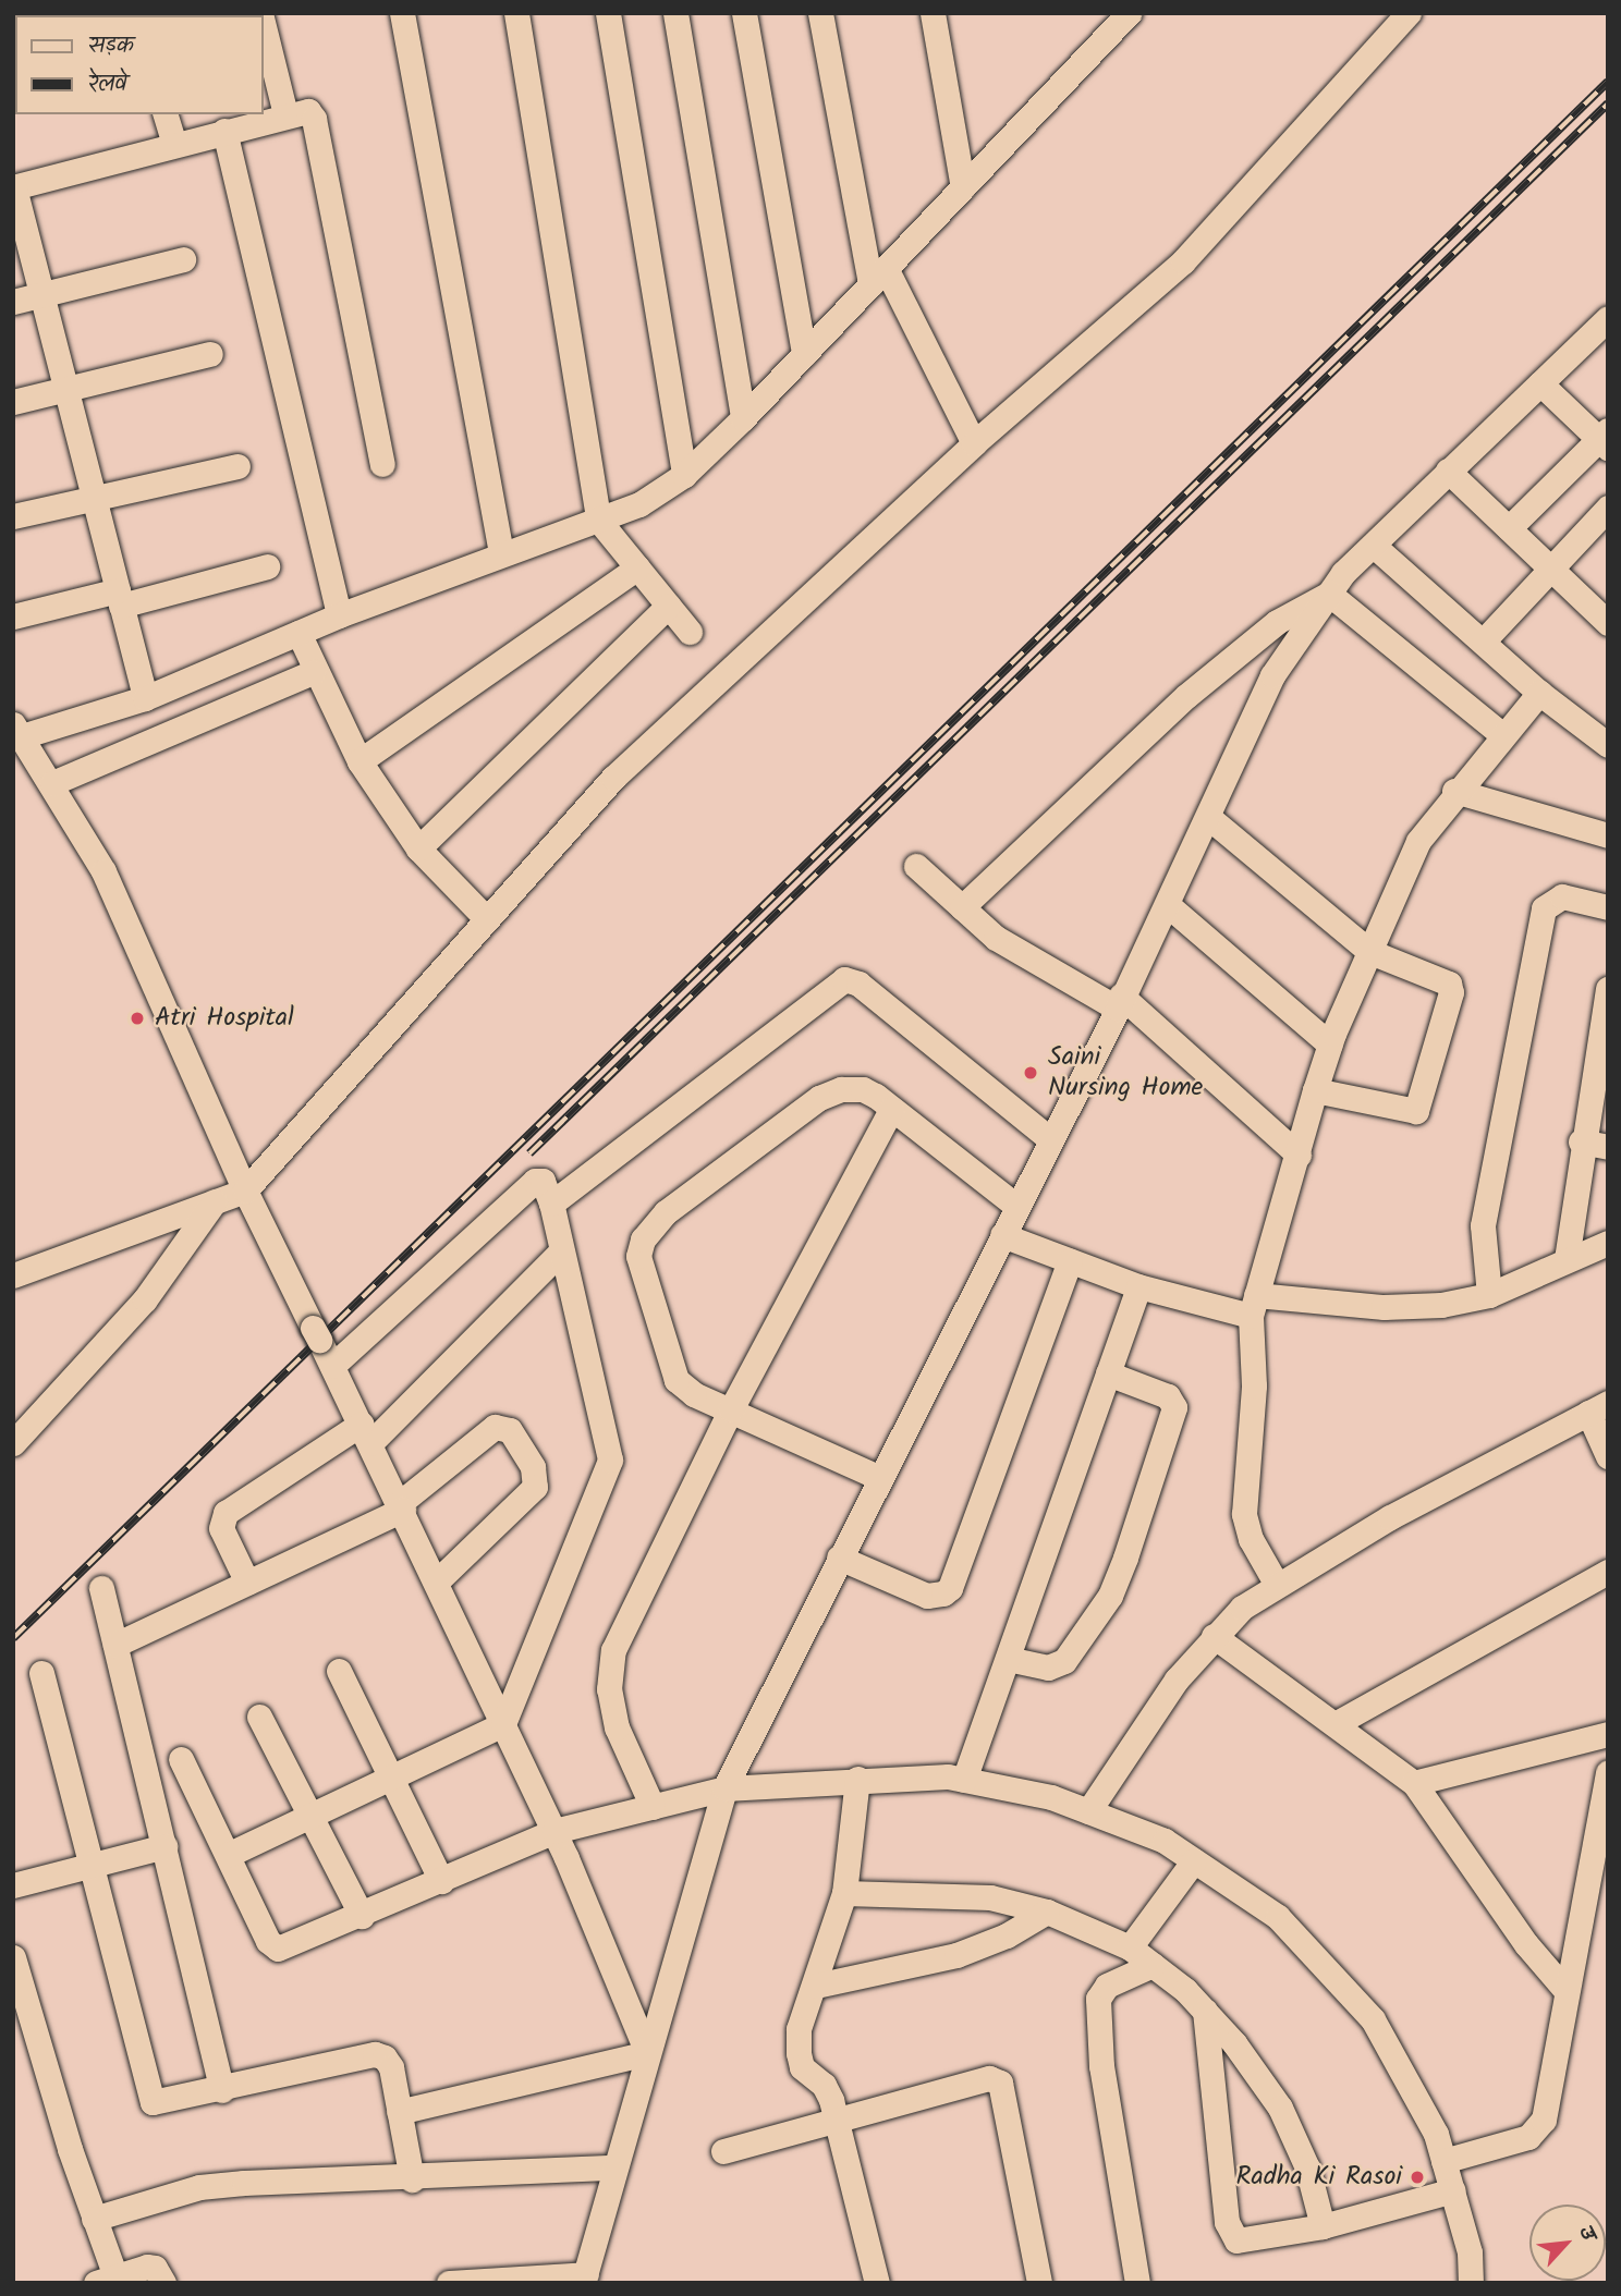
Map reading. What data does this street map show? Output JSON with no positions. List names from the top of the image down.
{
  "places": ["Atri Hospital", "Saini Nursing Home", "Radha Ki Rasoi"],
  "legend": ["सड़क", "रेलवे"],
  "north": "top right"
}
